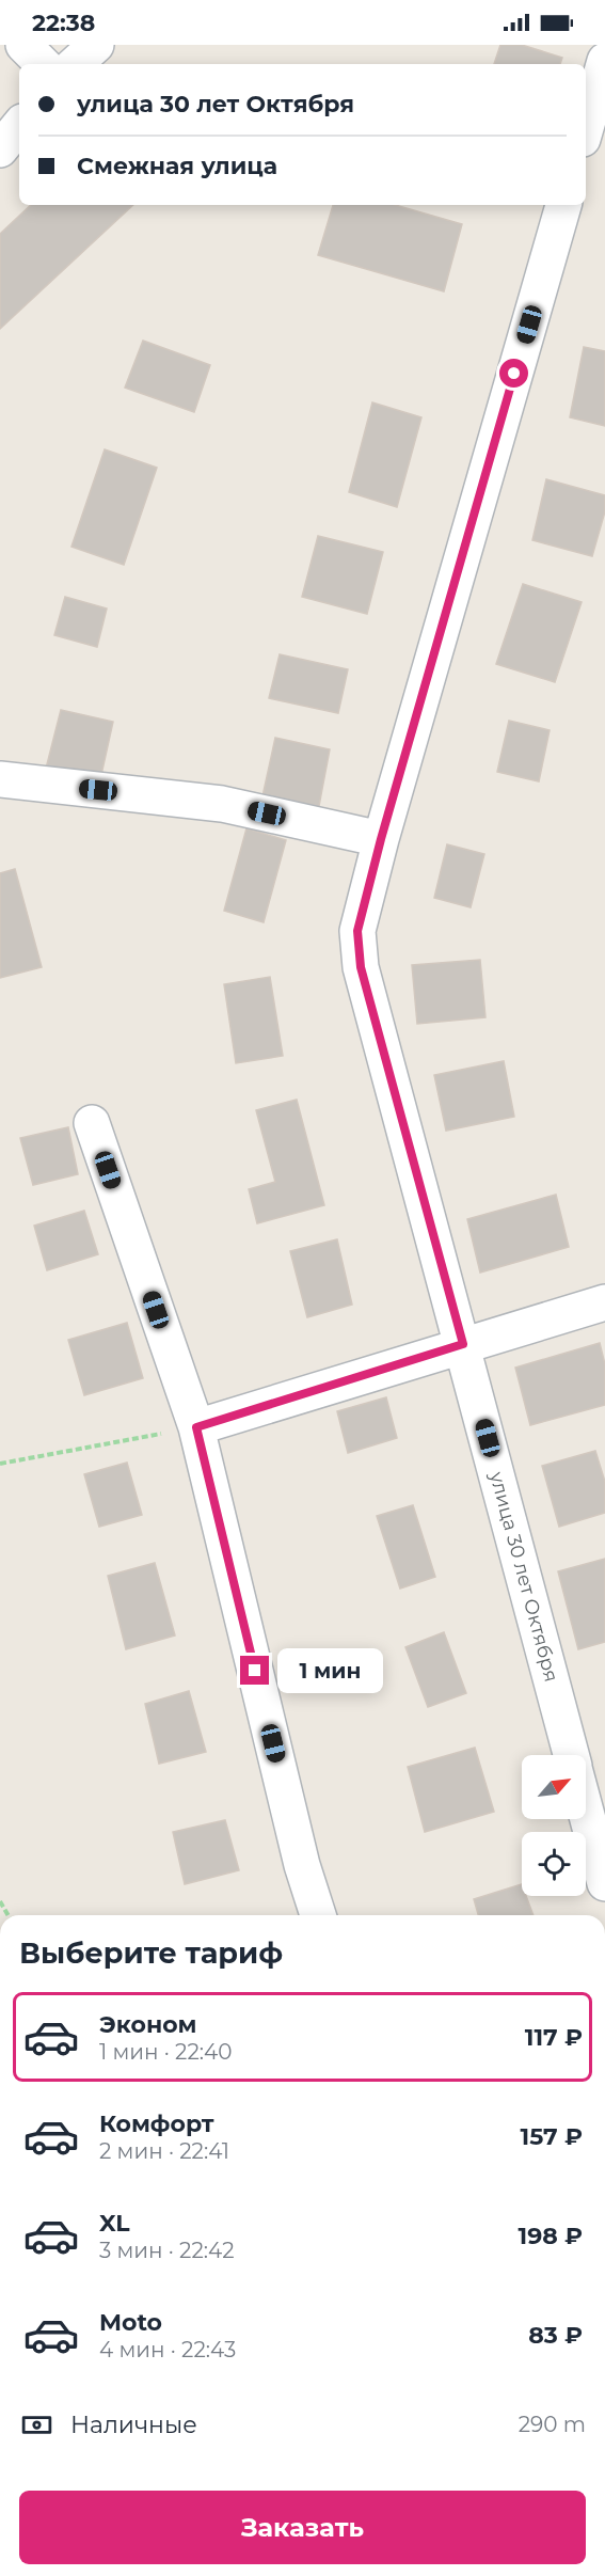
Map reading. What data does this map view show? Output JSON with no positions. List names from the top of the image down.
{
  "streets": {
    "street": ["улица 30 лет Октября"]
  },
  "north": "top right",
  "page": {
    "status": "22:38",
    "banner": ["улица 30 лет Октября", "Смежная улица"],
    "bubble": "1 мин",
    "heading": "Выберите тариф",
    "list": [
      {
        "name": "Эконом",
        "note": "1 мин · 22:40",
        "value": "117 ₽"
      },
      {
        "name": "Комфорт",
        "note": "2 мин · 22:41",
        "value": "157 ₽"
      },
      {
        "name": "XL",
        "note": "3 мин · 22:42",
        "value": "198 ₽"
      },
      {
        "name": "Moto",
        "note": "4 мин · 22:43",
        "value": "83 ₽"
      }
    ],
    "pay": ["Наличные", "290 m"],
    "buttons": "Заказать"
  }
}
